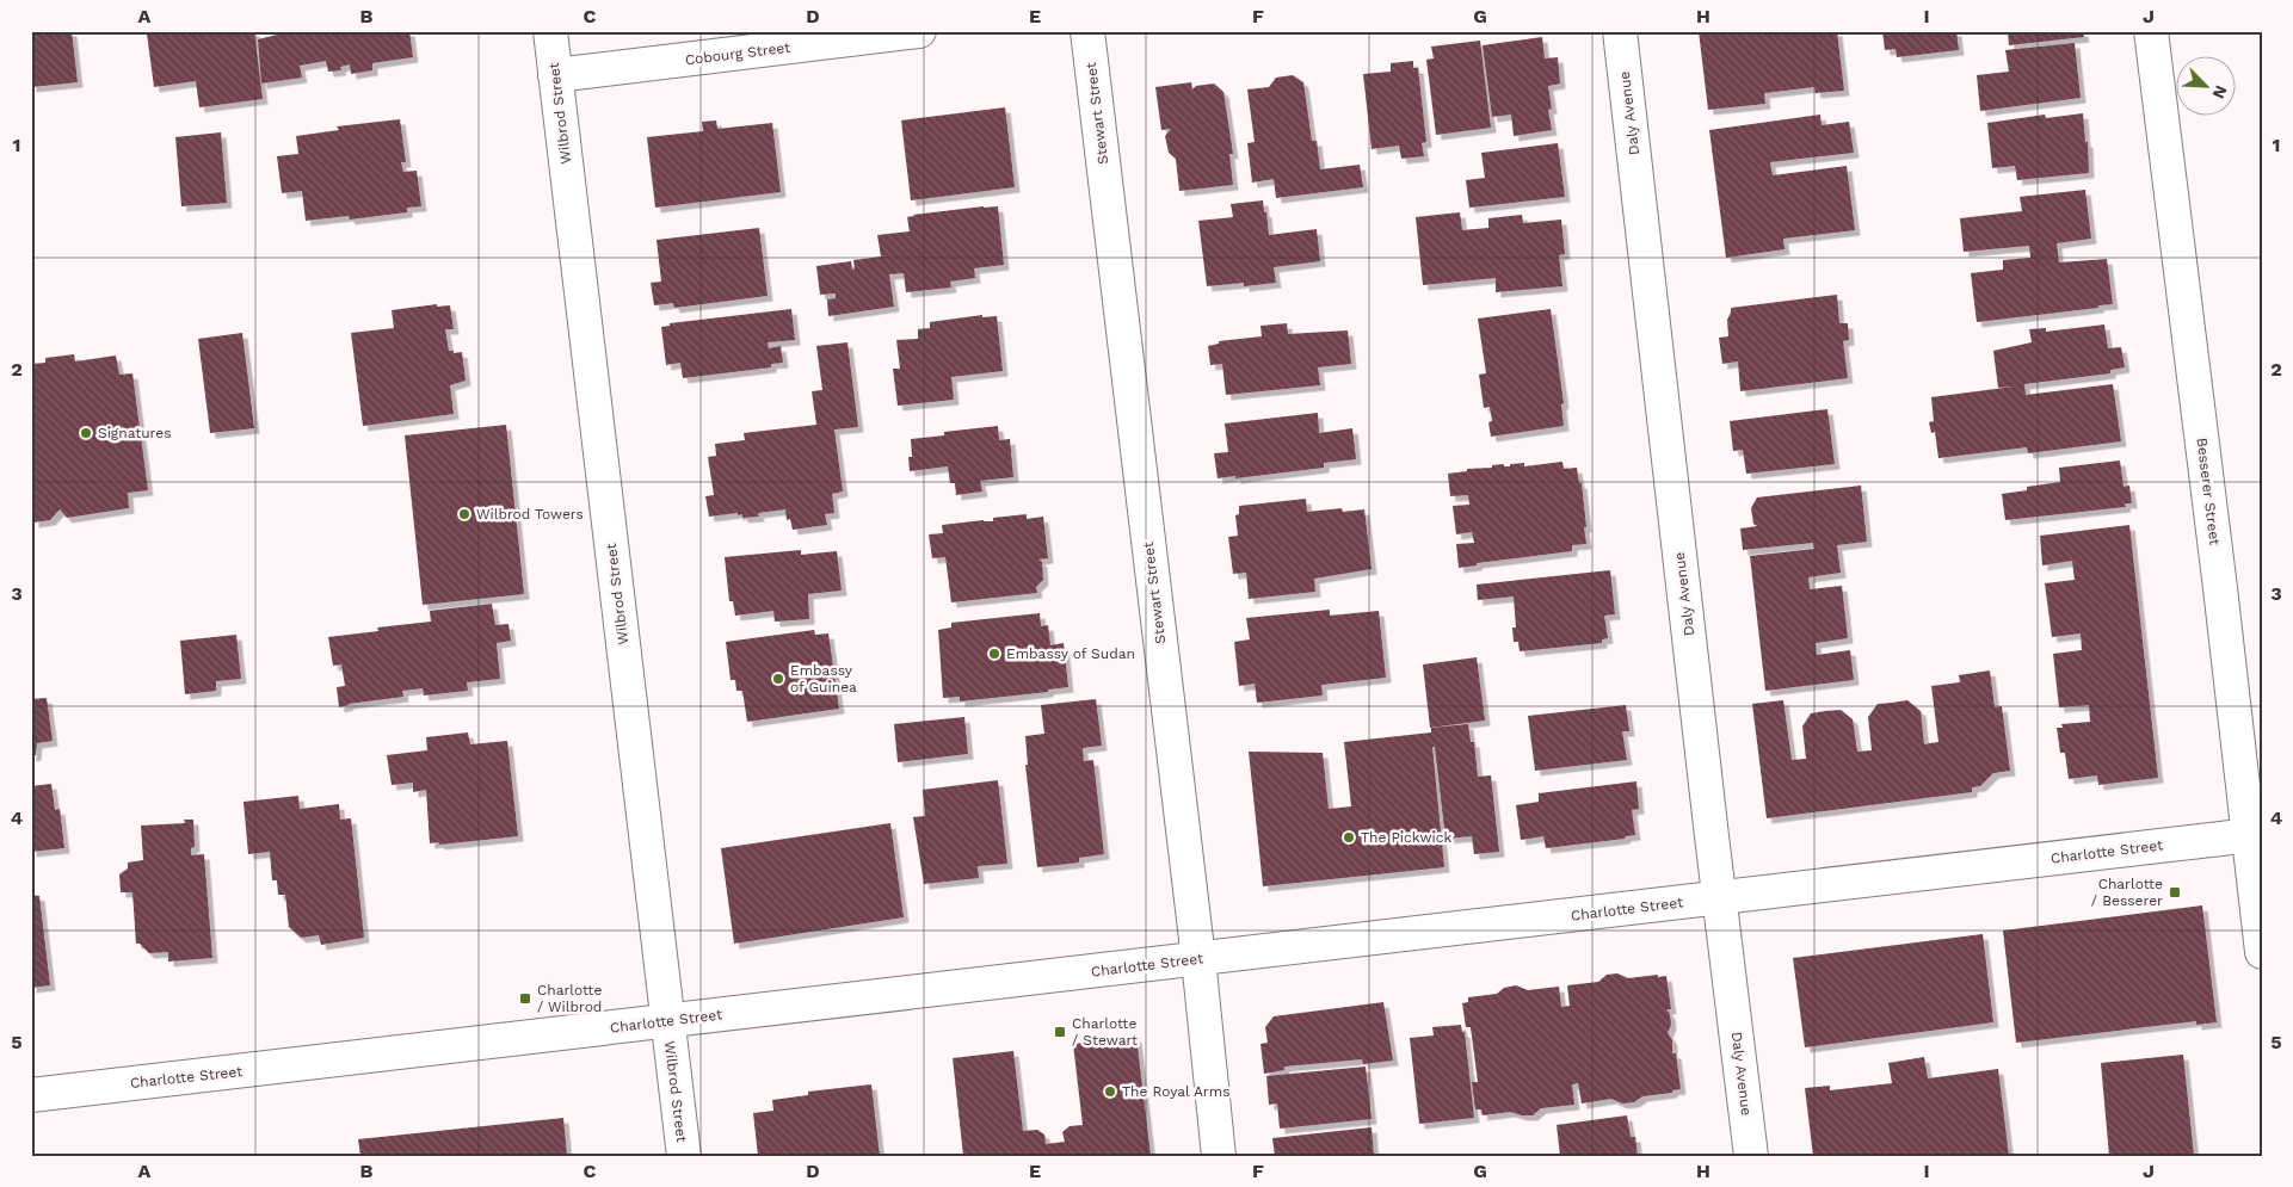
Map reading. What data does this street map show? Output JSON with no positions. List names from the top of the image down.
{
  "streets": {
    "street": [
      "Cobourg Street",
      "Wilbrod Street",
      "Stewart Street",
      "Daly Avenue",
      "Besserer Street",
      "Charlotte Street"
    ]
  },
  "crossings": [
    ["Cobourg Street", "Wilbrod Street"],
    ["Wilbrod Street", "Charlotte Street"],
    ["Stewart Street", "Charlotte Street"],
    ["Daly Avenue", "Charlotte Street"],
    ["Besserer Street", "Charlotte Street"]
  ],
  "places": {
    "other": [
      "Signatures",
      "Wilbrod Towers",
      "Embassy of Sudan",
      "Embassy of Guinea",
      "The Pickwick",
      "The Royal Arms"
    ],
    "transit": ["Charlotte / Besserer", "Charlotte / Wilbrod", "Charlotte / Stewart"]
  },
  "north": "bottom right",
  "grid": {
    "columns": [
      "A",
      "B",
      "C",
      "D",
      "E",
      "F",
      "G",
      "H",
      "I",
      "J"
    ],
    "rows": [
      "1",
      "2",
      "3",
      "4",
      "5"
    ]
  }
}
